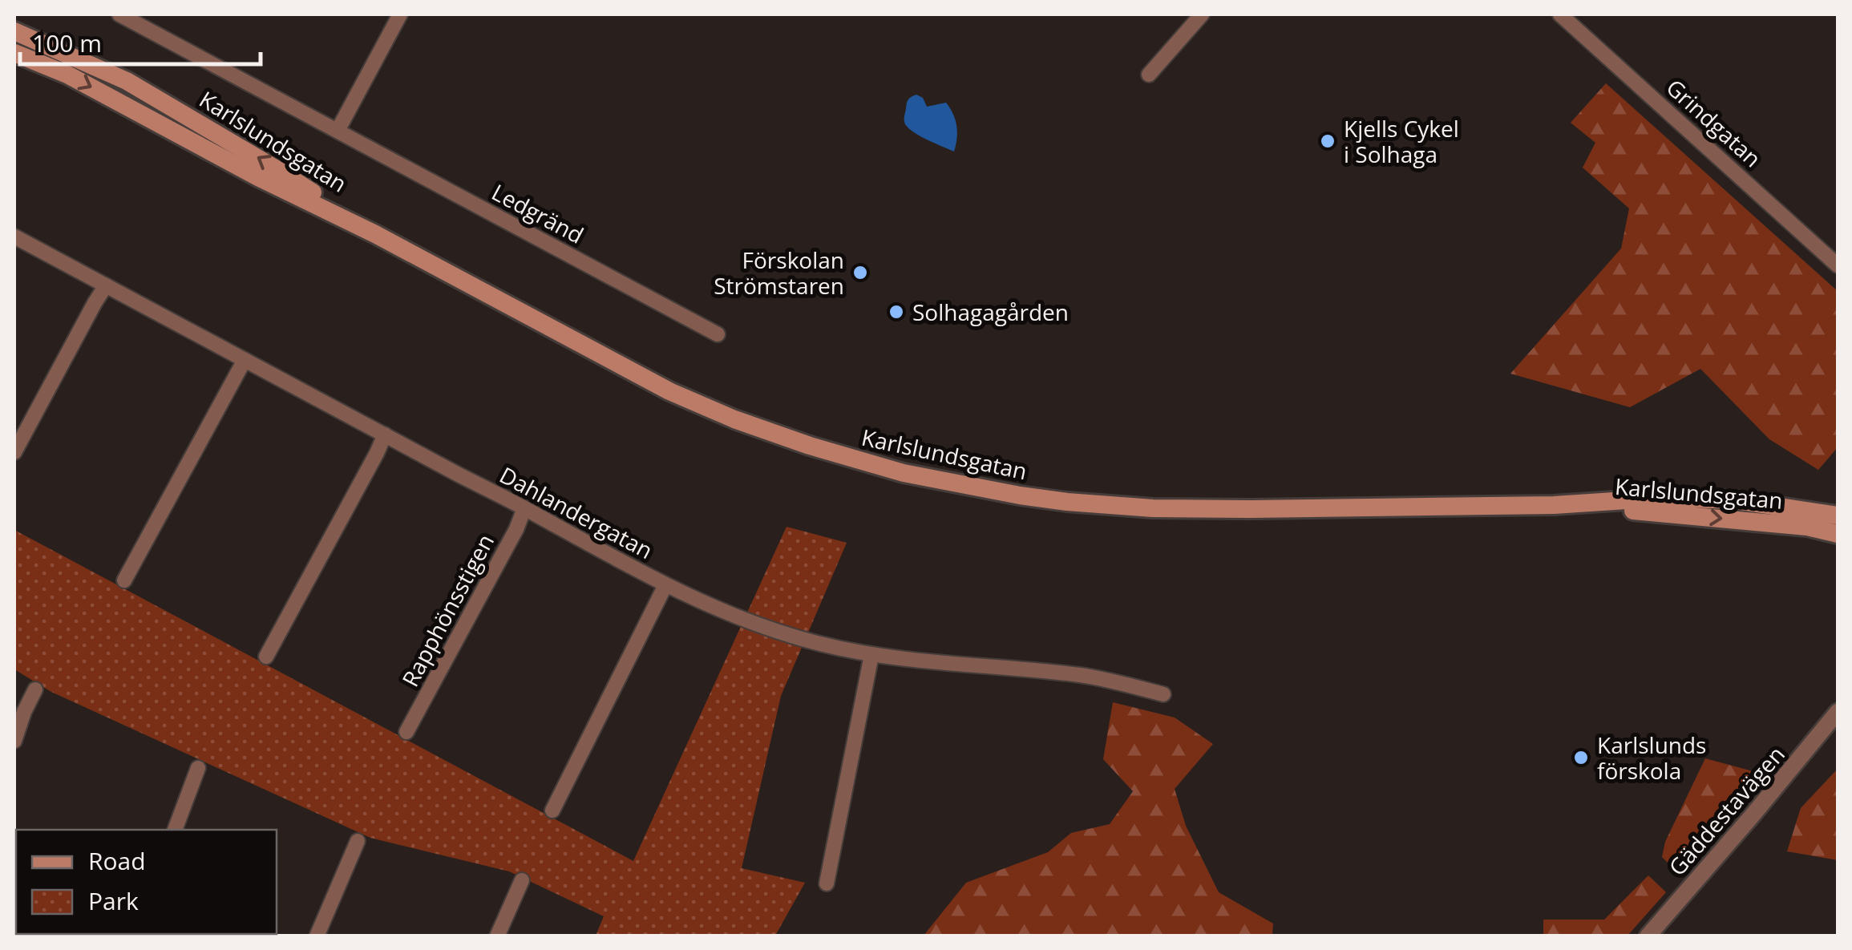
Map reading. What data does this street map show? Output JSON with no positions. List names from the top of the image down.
{
  "streets": {
    "main road": ["Karlslundsgatan"],
    "street": [
      "Grindgatan",
      "Ledgränd",
      "Dahlandergatan",
      "Rapphönsstigen",
      "Gäddestavägen"
    ]
  },
  "crossings": [
    ["Dahlandergatan", "Rapphönsstigen"]
  ],
  "places": [
    "Kjells Cykel i Solhaga",
    "Förskolan Strömstaren",
    "Solhagagården",
    "Karlslunds förskola"
  ],
  "legend": ["Road", "Park"],
  "scale_bar": "100 m"
}
